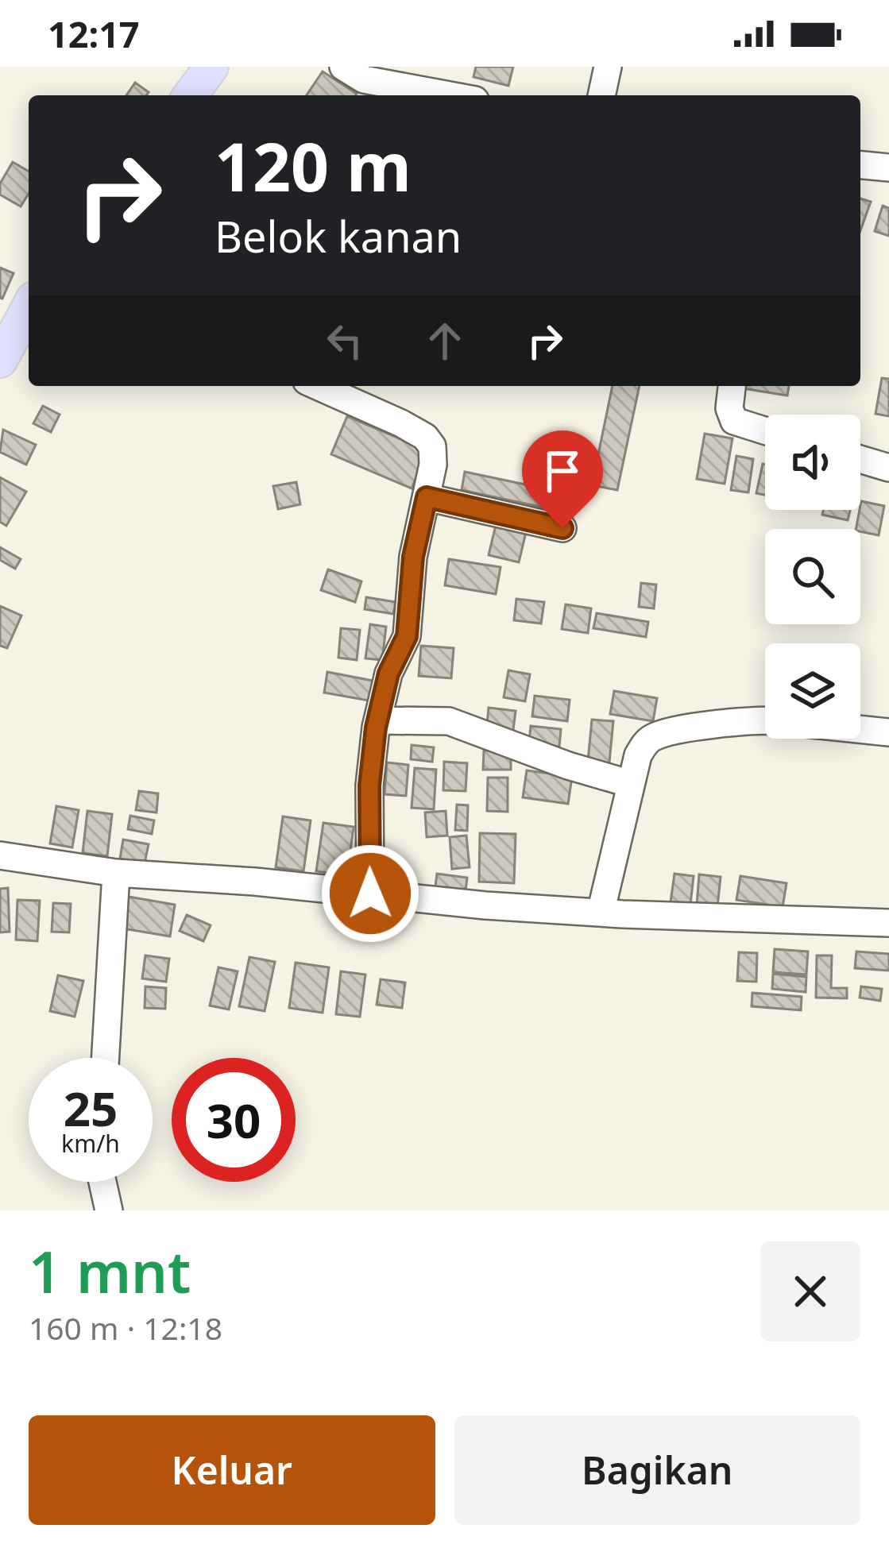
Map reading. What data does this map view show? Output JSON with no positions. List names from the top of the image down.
{
  "page": {
    "status": "12:17",
    "turn": ["120 m", "Belok kanan"],
    "speed": "25 km/h",
    "limit": "30",
    "heading": ["1 mnt", "160 m · 12:18"],
    "buttons": ["Keluar", "Bagikan"]
  }
}
